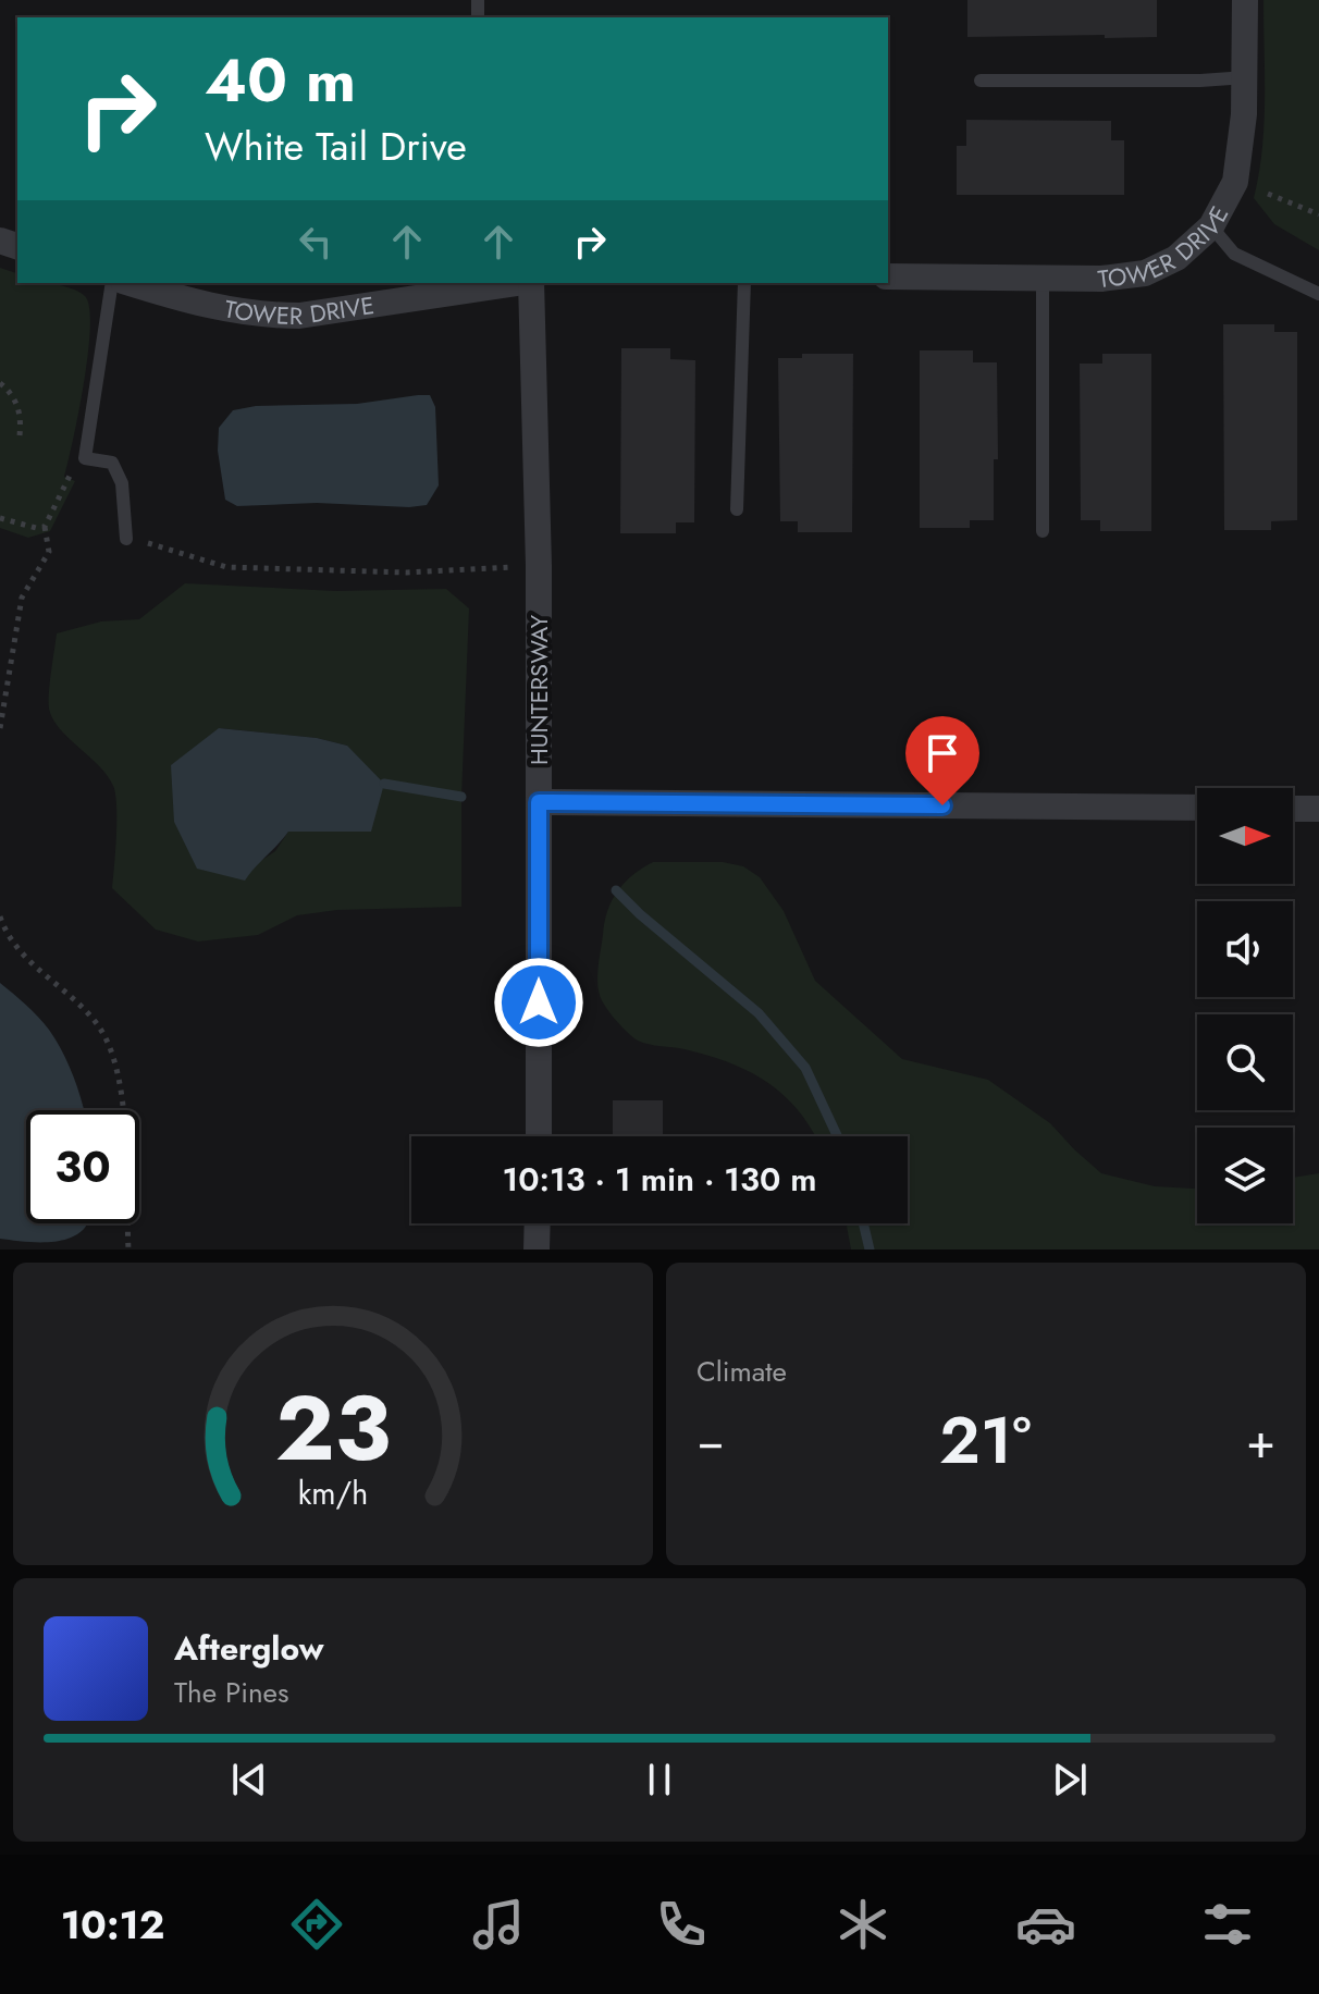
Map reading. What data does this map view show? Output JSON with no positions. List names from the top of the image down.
{
  "streets": {
    "street": ["TOWER DRIVE", "HUNTERSWAY"]
  },
  "north": "right",
  "page": {
    "turn": ["40 m", "White Tail Drive"],
    "limit": "30",
    "trip": "10:13 · 1 min · 130 m",
    "tile": "Climate",
    "heat": ["−", "21°", "+"],
    "song": ["Afterglow", "The Pines"],
    "tabs": "10:12",
    "gauge": ["23", "km/h"]
  }
}
